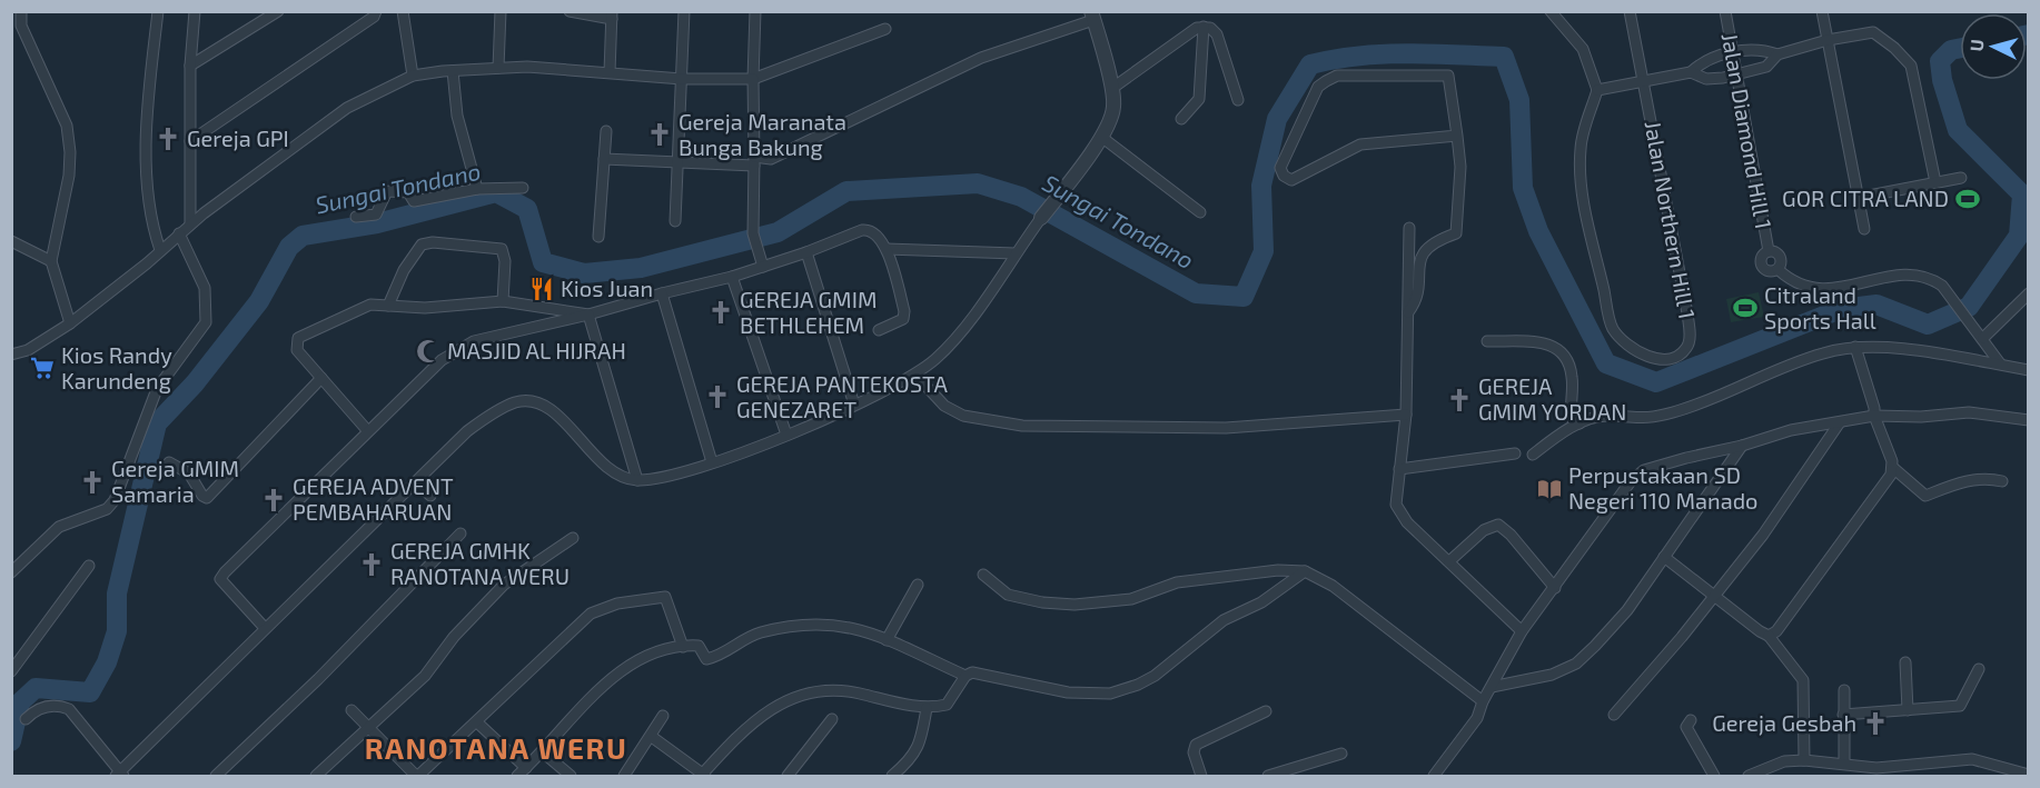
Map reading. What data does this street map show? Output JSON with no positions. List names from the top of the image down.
{
  "streets": {
    "street": ["Jalan Diamond Hill 1", "Jalan Northern Hill 1"]
  },
  "districts": ["RANOTANA WERU"],
  "water": ["Sungai Tondano"],
  "places": {
    "church": [
      "Gereja Maranata Bunga Bakung",
      "Gereja GPI",
      "GEREJA GMIM BETHLEHEM",
      "GEREJA PANTEKOSTA GENEZARET",
      "GEREJA GMIM YORDAN",
      "Gereja GMIM Samaria",
      "GEREJA ADVENT PEMBAHARUAN",
      "GEREJA GMHK RANOTANA WERU",
      "Gereja Gesbah"
    ],
    "sports": ["GOR CITRA LAND", "Citraland Sports Hall"],
    "restaurant": ["Kios Juan"],
    "mosque": ["MASJID AL HIJRAH"],
    "supermarket": ["Kios Randy Karundeng"],
    "library": ["Perpustakaan SD Negeri 110 Manado"]
  },
  "north": "left"
}
